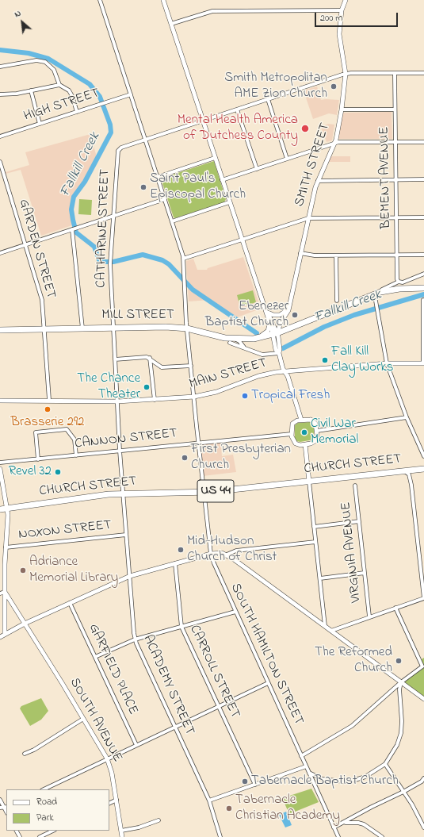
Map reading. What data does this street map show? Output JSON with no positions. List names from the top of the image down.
{
  "streets": {
    "highway": ["MILL STREET", "CHURCH STREET", "US 44"],
    "street": [
      "HIGH STREET",
      "SMITH STREET",
      "BEMENT AVENUE",
      "CATHARINE STREET",
      "GARDEN STREET",
      "MAIN STREET",
      "CANNON STREET",
      "NOXON STREET",
      "VIRGINIA AVENUE",
      "SOUTH HAMILTON STREET",
      "GARFIELD PLACE",
      "CARROLL STREET",
      "ACADEMY STREET",
      "SOUTH AVENUE"
    ]
  },
  "crossings": [
    ["HIGH STREET", "SOUTH HAMILTON STREET"],
    ["SMITH STREET", "MILL STREET"],
    ["CATHARINE STREET", "MILL STREET"],
    ["CATHARINE STREET", "MAIN STREET"],
    ["CATHARINE STREET", "SOUTH HAMILTON STREET"],
    ["CATHARINE STREET", "ACADEMY STREET"],
    ["GARDEN STREET", "MILL STREET"],
    ["GARDEN STREET", "MAIN STREET"],
    ["MILL STREET", "SOUTH HAMILTON STREET"],
    ["MAIN STREET", "SOUTH HAMILTON STREET"],
    ["MAIN STREET", "ACADEMY STREET"],
    ["CANNON STREET", "SOUTH HAMILTON STREET"],
    ["CANNON STREET", "ACADEMY STREET"],
    ["CHURCH STREET", "SOUTH HAMILTON STREET"],
    ["CHURCH STREET", "ACADEMY STREET"],
    ["NOXON STREET", "ACADEMY STREET"]
  ],
  "water": ["Fallkill Creek"],
  "places": [
    "Smith Metropolitan AME Zion Church",
    "Mental Health America of Dutchess County",
    "Saint Paul's Episcopal Church",
    "Ebenezer Baptist Church",
    "Fall Kill Clay Works",
    "The Chance Theater",
    "Tropical Fresh",
    "Brasserie 292",
    "Civil War Memorial",
    "First Presbyterian Church",
    "Revel 32",
    "Mid-Hudson Church of Christ",
    "Adriance Memorial Library",
    "The Reformed Church",
    "Tabernacle Baptist Church",
    "Tabernacle Christian Academy"
  ],
  "legend": ["Road", "Park"],
  "scale_bar": "200 m",
  "north": "top left"
}
